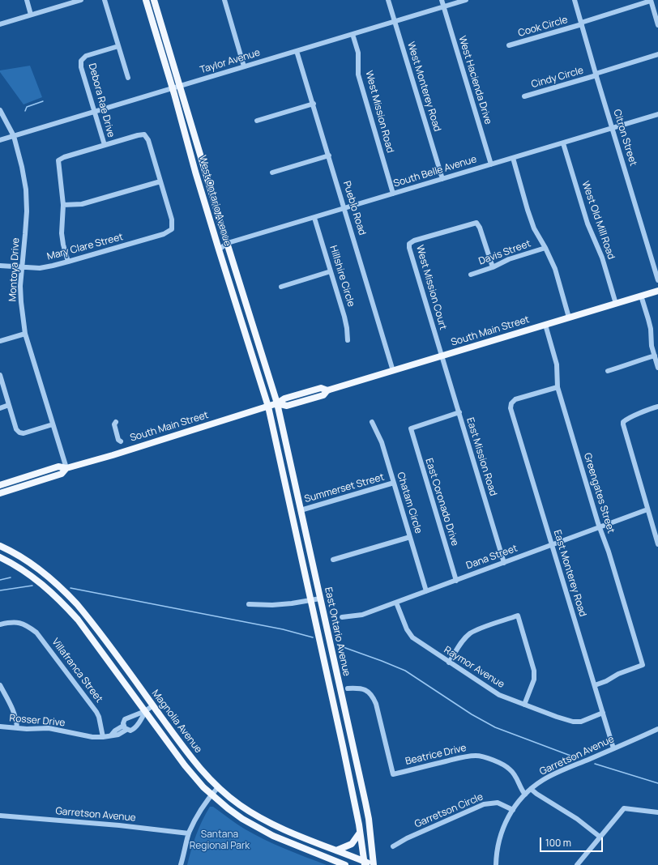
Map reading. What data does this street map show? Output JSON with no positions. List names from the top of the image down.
{
  "streets": {
    "main road": [
      "West Ontario Avenue",
      "South Main Street",
      "East Ontario Avenue",
      "Magnolia Avenue"
    ],
    "street": [
      "Cook Circle",
      "Taylor Avenue",
      "Cindy Circle",
      "West Hacienda Drive",
      "West Monterey Road",
      "Debora Rae Drive",
      "West Mission Road",
      "Citron Street",
      "South Belle Avenue",
      "Pueblo Road",
      "West Old Mill Road",
      "Mary Clare Street",
      "Davis Street",
      "Montoya Drive",
      "Hillshire Circle",
      "West Mission Court",
      "East Mission Road",
      "Summerset Street",
      "Greengates Street",
      "East Coronado Drive",
      "Chatam Circle",
      "Dana Street",
      "East Monterey Road",
      "Raymor Avenue",
      "Villafranca Street",
      "Rosser Drive",
      "Beatrice Drive",
      "Garretson Avenue",
      "Garretson Circle"
    ]
  },
  "crossings": [
    ["Cook Circle", "Citron Street"],
    ["Taylor Avenue", "West Hacienda Drive"],
    ["Taylor Avenue", "West Monterey Road"],
    ["Taylor Avenue", "Debora Rae Drive"],
    ["Taylor Avenue", "West Mission Road"],
    ["Taylor Avenue", "West Ontario Avenue"],
    ["Taylor Avenue", "Pueblo Road"],
    ["Taylor Avenue", "Montoya Drive"],
    ["Cindy Circle", "Citron Street"],
    ["West Hacienda Drive", "South Belle Avenue"],
    ["West Monterey Road", "South Belle Avenue"],
    ["West Mission Road", "South Belle Avenue"],
    ["Citron Street", "South Belle Avenue"],
    ["South Belle Avenue", "West Ontario Avenue"],
    ["South Belle Avenue", "Pueblo Road"],
    ["South Belle Avenue", "West Old Mill Road"],
    ["South Belle Avenue", "Hillshire Circle"],
    ["West Ontario Avenue", "South Main Street"],
    ["West Ontario Avenue", "East Ontario Avenue"],
    ["Pueblo Road", "South Main Street"],
    ["West Old Mill Road", "South Main Street"],
    ["Mary Clare Street", "Montoya Drive"],
    ["Davis Street", "West Mission Court"],
    ["Montoya Drive", "South Main Street"],
    ["West Mission Court", "South Main Street"],
    ["West Mission Court", "East Mission Road"],
    ["South Main Street", "East Mission Road"],
    ["South Main Street", "Greengates Street"],
    ["South Main Street", "East Ontario Avenue"],
    ["East Mission Road", "East Coronado Drive"],
    ["East Mission Road", "Dana Street"],
    ["Summerset Street", "Chatam Circle"],
    ["Summerset Street", "East Ontario Avenue"],
    ["Greengates Street", "Dana Street"],
    ["Greengates Street", "East Monterey Road"],
    ["East Coronado Drive", "Dana Street"],
    ["Chatam Circle", "Dana Street"],
    ["Dana Street", "East Monterey Road"],
    ["Dana Street", "Raymor Avenue"],
    ["East Monterey Road", "Raymor Avenue"],
    ["East Monterey Road", "Garretson Avenue"],
    ["East Ontario Avenue", "Magnolia Avenue"],
    ["Villafranca Street", "Rosser Drive"],
    ["Rosser Drive", "Magnolia Avenue"],
    ["Beatrice Drive", "Garretson Avenue"],
    ["Garretson Avenue", "Garretson Circle"]
  ],
  "parks": ["Santana Regional Park"],
  "scale_bar": "100 m"
}
